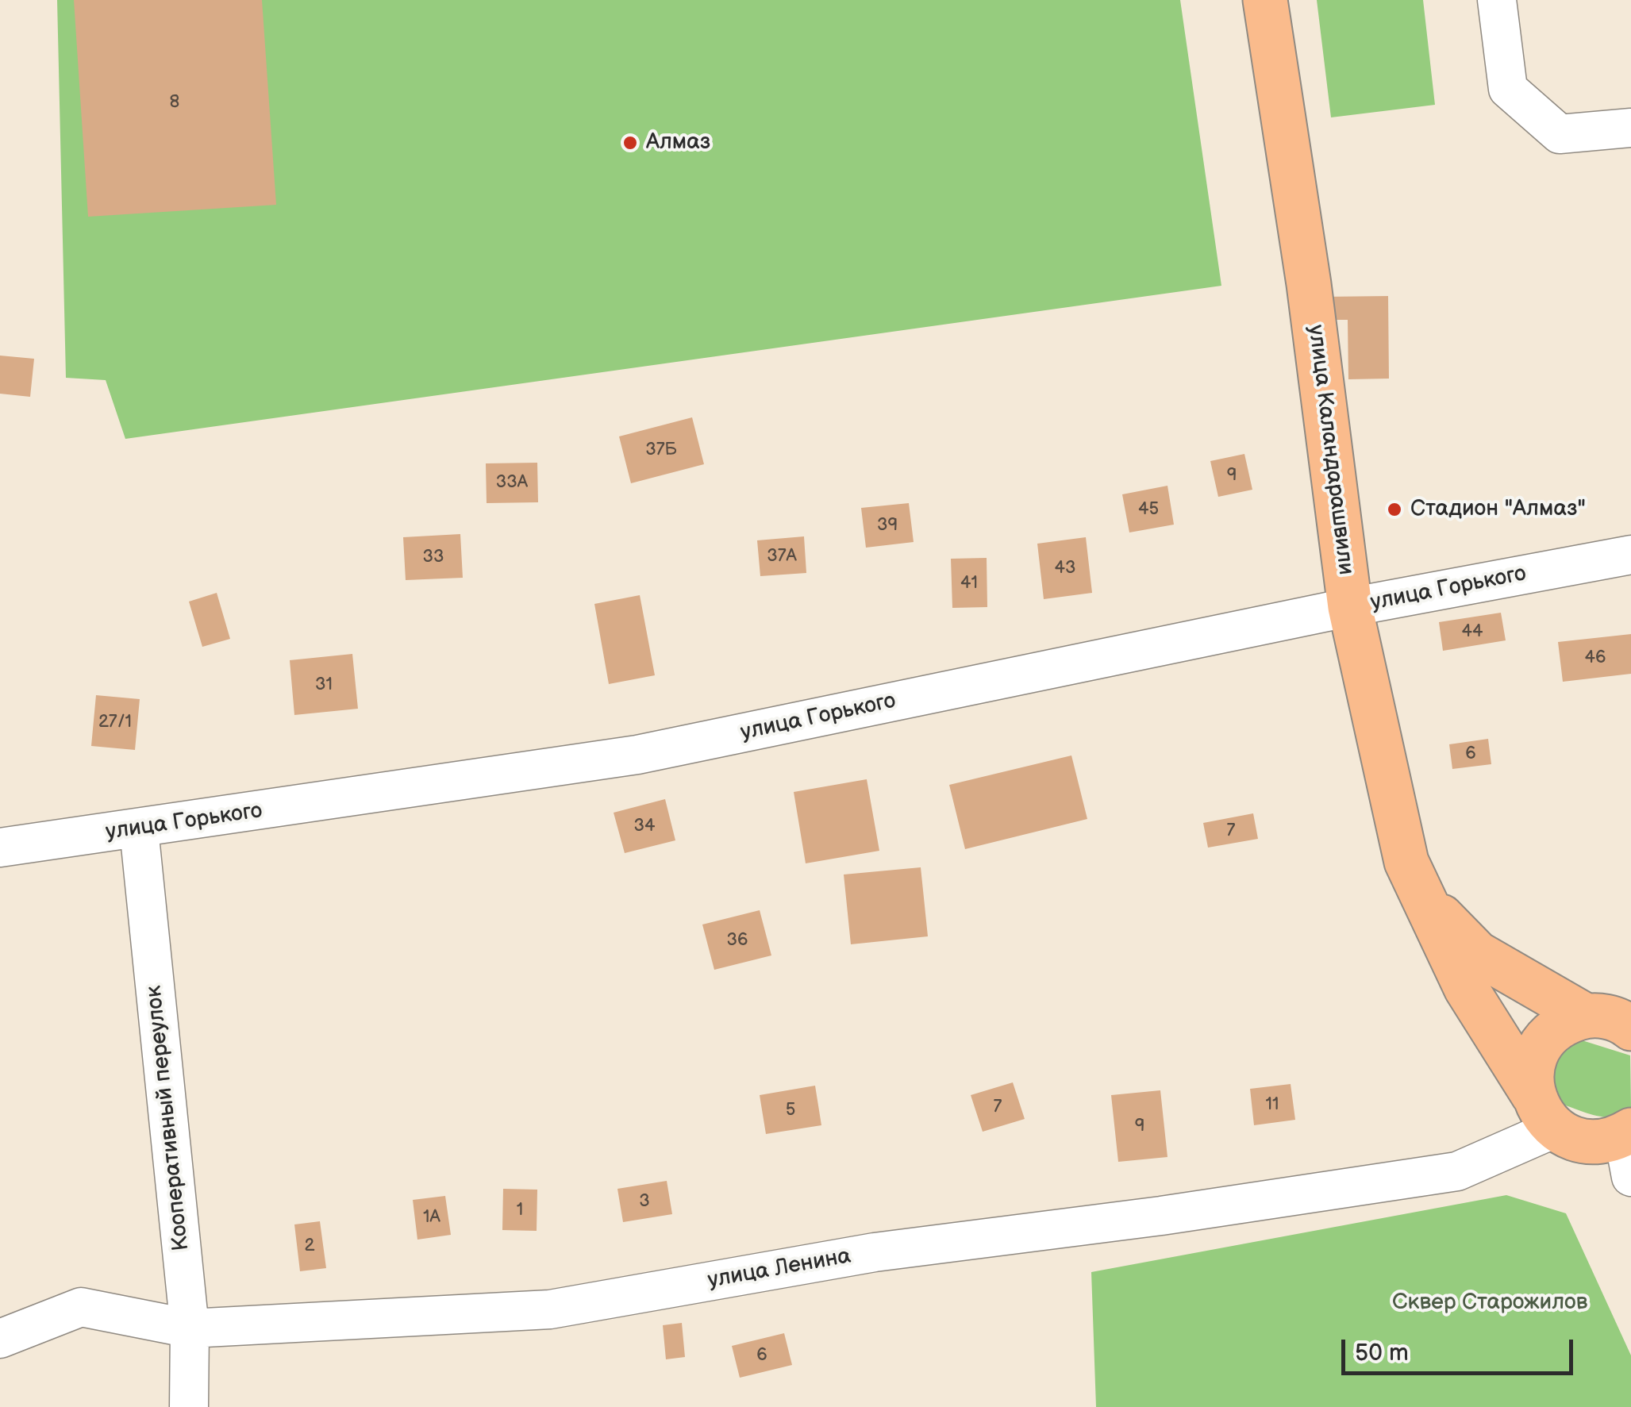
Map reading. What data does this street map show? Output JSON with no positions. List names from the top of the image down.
{
  "streets": {
    "main road": ["улица Каландарашвили"],
    "street": ["улица Горького", "Кооперативный переулок", "улица Ленина"]
  },
  "crossings": [
    ["улица Каландарашвили", "улица Горького"],
    ["улица Каландарашвили", "улица Ленина"],
    ["улица Горького", "Кооперативный переулок"],
    ["Кооперативный переулок", "улица Ленина"]
  ],
  "parks": ["Cквер Старожилов"],
  "places": ["Алмаз", "Стадион \"Алмаз\""],
  "house_numbers": [
    "8",
    "37Б",
    "9",
    "33А",
    "45",
    "39",
    "37А",
    "33",
    "43",
    "41",
    "44",
    "46",
    "31",
    "27/1",
    "6",
    "34",
    "7",
    "36",
    "11",
    "7",
    "5",
    "9",
    "3",
    "1",
    "1А",
    "2",
    "6"
  ],
  "scale_bar": "50 m"
}
